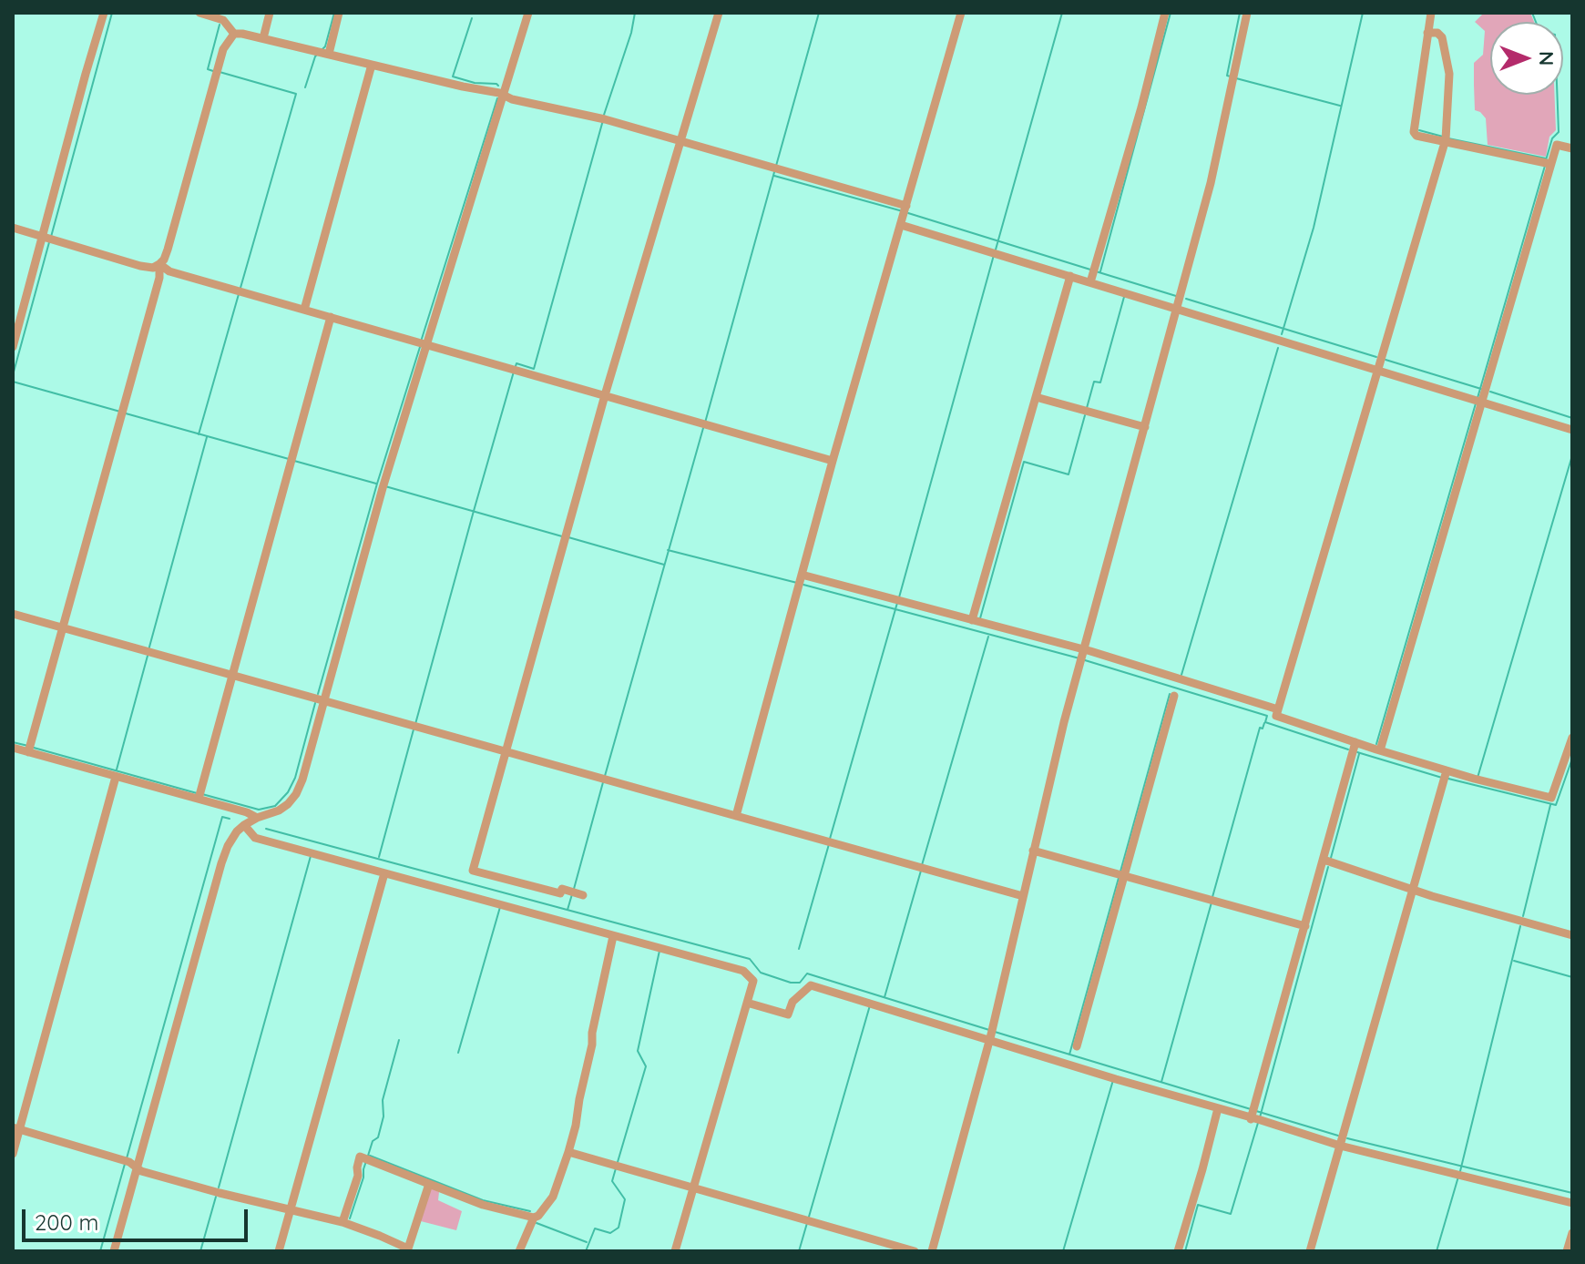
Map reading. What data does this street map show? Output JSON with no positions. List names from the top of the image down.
{
  "scale_bar": "200 m",
  "north": "right"
}
